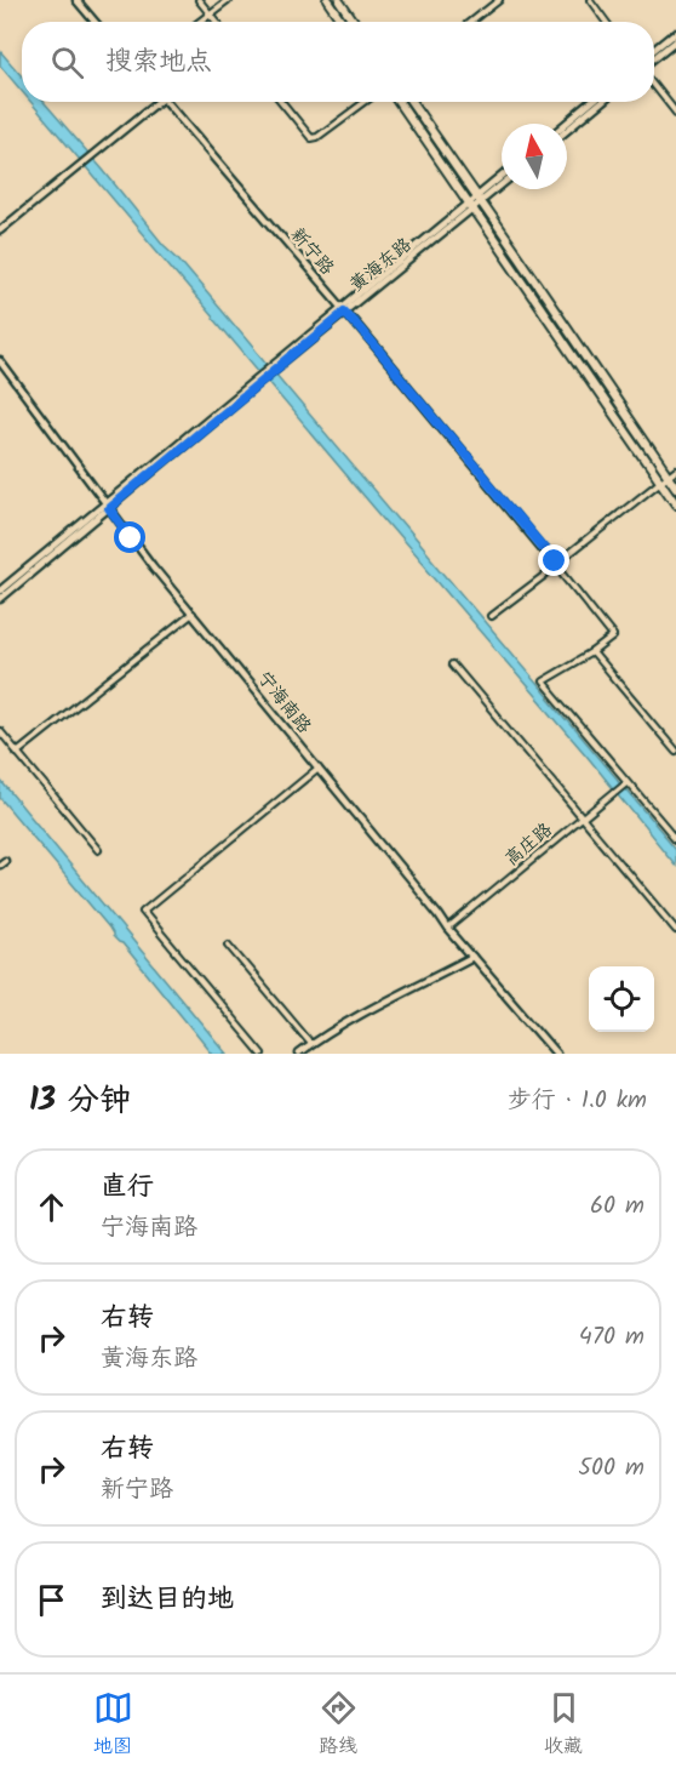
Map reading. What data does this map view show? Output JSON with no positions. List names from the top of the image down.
{
  "streets": {
    "street": [
      "新宁路",
      "黄海东路",
      "宁海南路",
      "高庄路"
    ]
  },
  "crossings": [
    ["新宁路", "黄海东路"],
    ["黄海东路", "宁海南路"],
    ["宁海南路", "高庄路"]
  ],
  "north": "top",
  "page": {
    "search": "搜索地点",
    "heading": ["13 分钟", "步行 · 1.0 km"],
    "list": [
      ["直行", "宁海南路", "60 m"],
      ["右转", "黄海东路", "470 m"],
      ["右转", "新宁路", "500 m"],
      "到达目的地"
    ],
    "nav": ["地图", "路线", "收藏"]
  }
}
